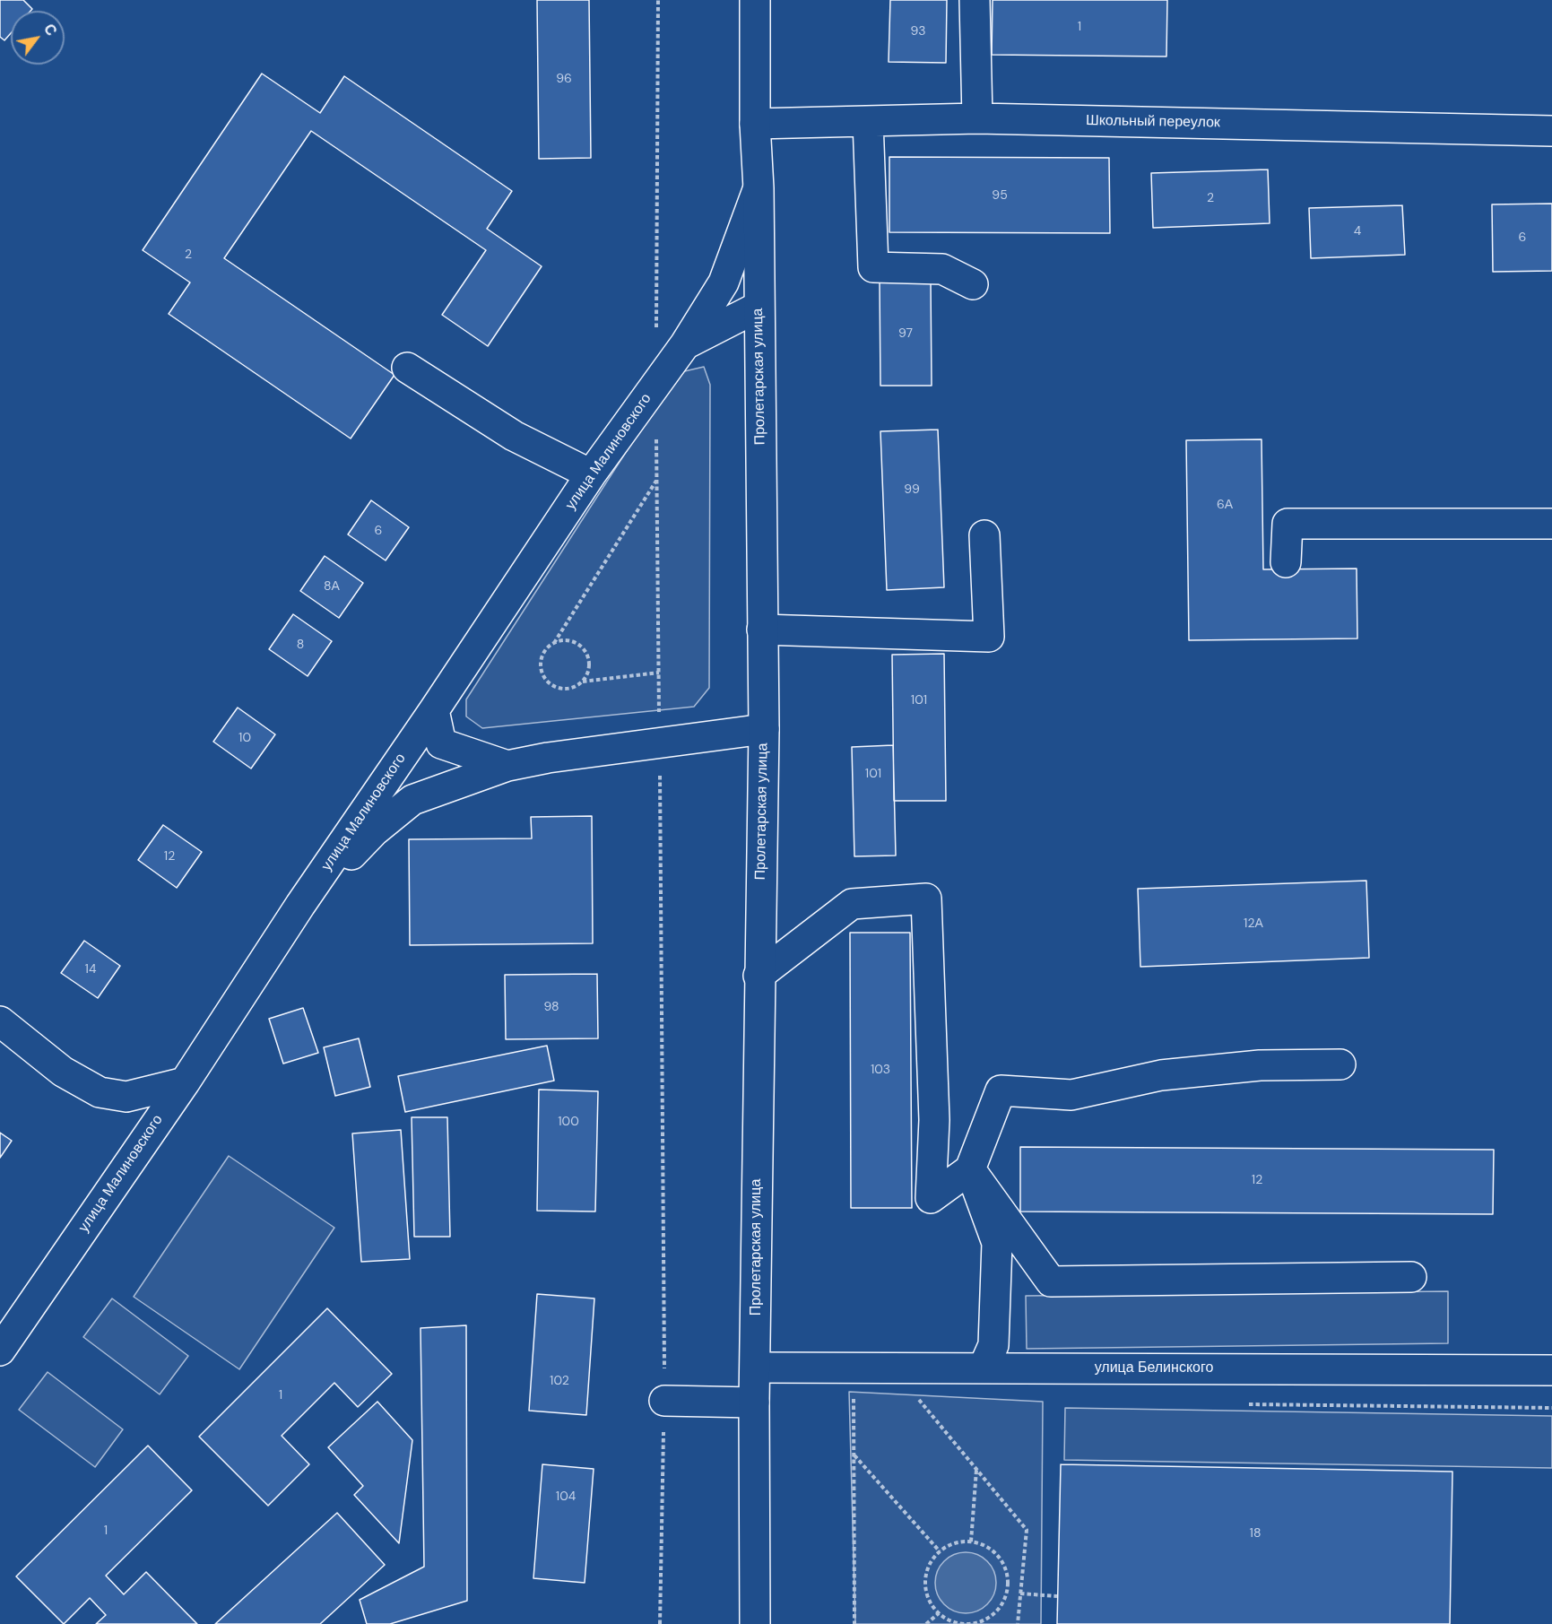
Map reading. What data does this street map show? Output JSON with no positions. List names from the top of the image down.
{
  "streets": {
    "street": [
      "Школьный переулок",
      "Пролетарская улица",
      "улица Малиновского",
      "улица Белинского"
    ]
  },
  "crossings": [
    ["Школьный переулок", "Пролетарская улица"],
    ["Пролетарская улица", "улица Малиновского"],
    ["Пролетарская улица", "улица Белинского"]
  ],
  "house_numbers": [
    "1",
    "93",
    "96",
    "95",
    "2",
    "4",
    "6",
    "2",
    "97",
    "99",
    "6А",
    "6",
    "8А",
    "8",
    "101",
    "10",
    "101",
    "12",
    "12А",
    "14",
    "98",
    "103",
    "100",
    "12",
    "102",
    "1",
    "104",
    "1",
    "18"
  ],
  "north": "top right"
}
